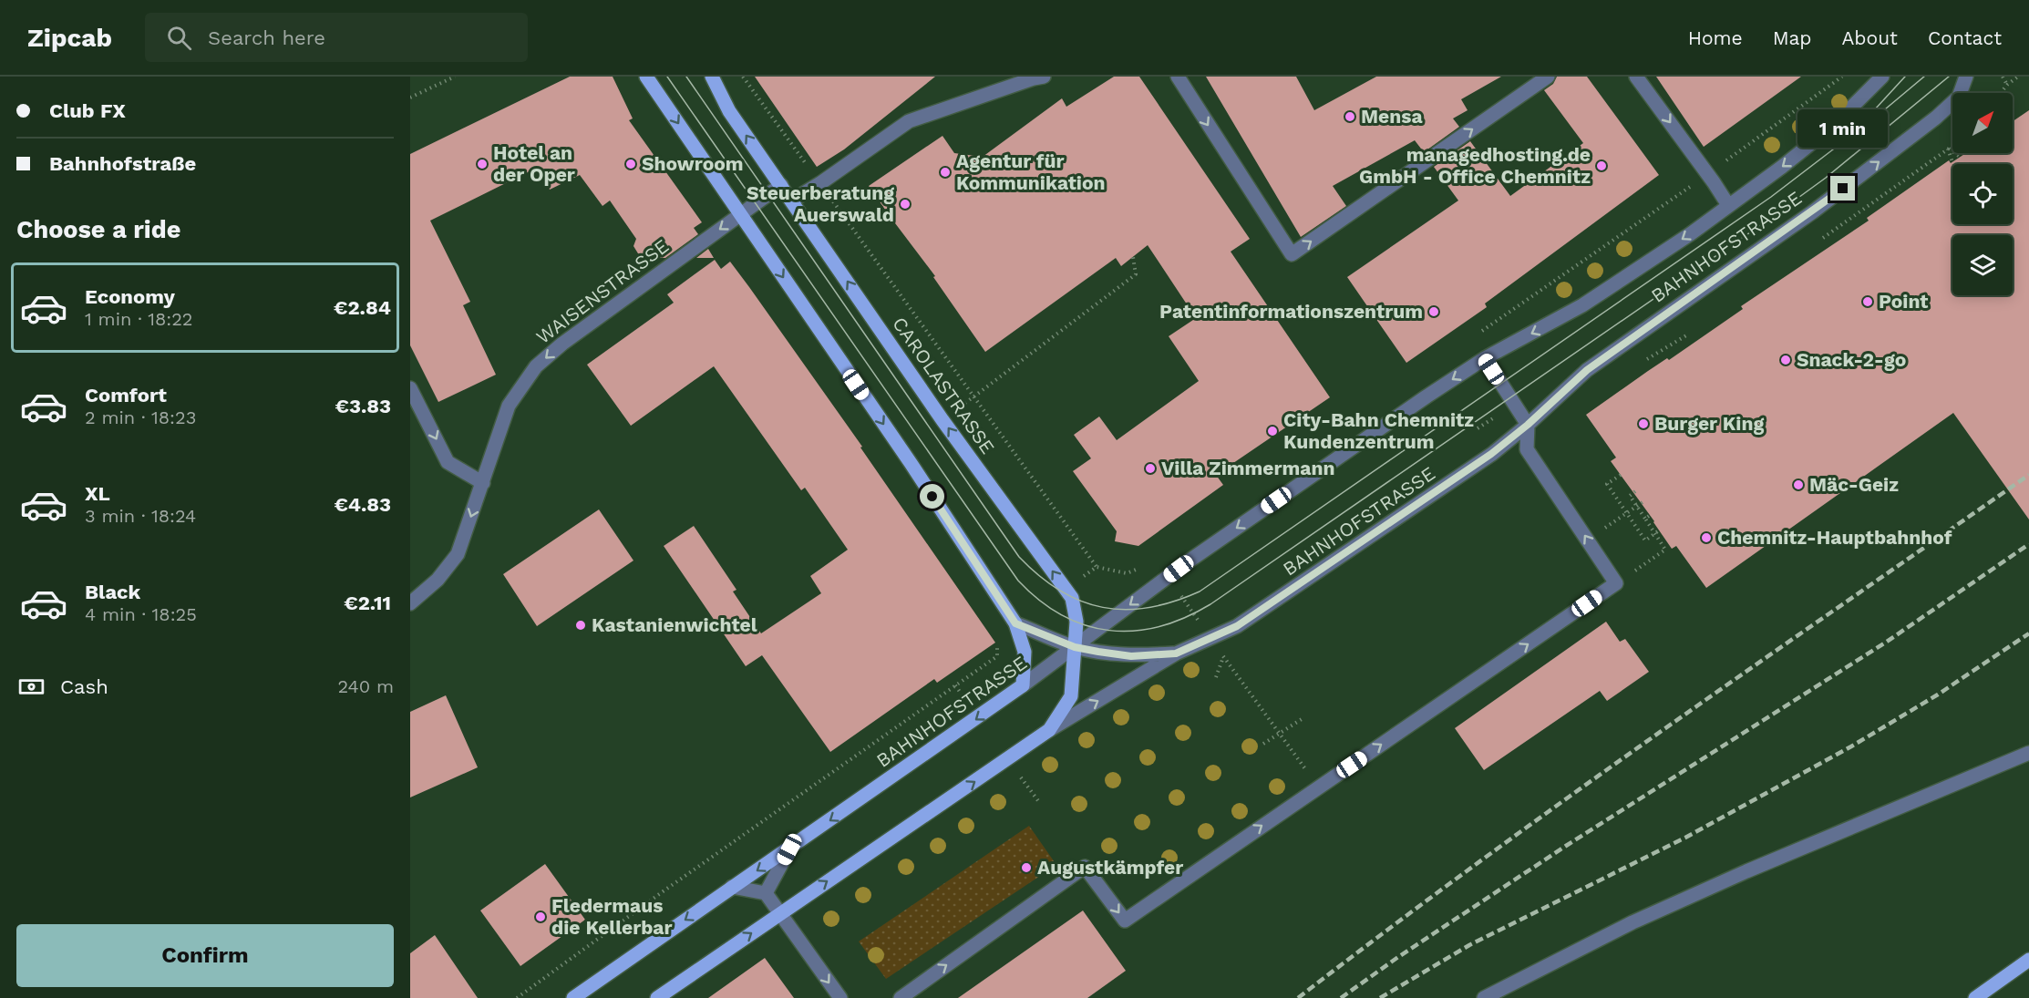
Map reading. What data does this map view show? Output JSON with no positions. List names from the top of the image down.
{
  "streets": {
    "main road": ["BAHNHOFSTRASSE", "CAROLASTRASSE"],
    "street": ["WAISENSTRASSE"]
  },
  "crossings": [
    ["BAHNHOFSTRASSE", "CAROLASTRASSE"],
    ["WAISENSTRASSE", "CAROLASTRASSE"]
  ],
  "one_way": ["WAISENSTRASSE"],
  "places": [
    "Mensa",
    "Hotel an der Oper",
    "Showroom",
    "managedhosting.de GmbH - Office Chemnitz",
    "Agentur für Kommunikation",
    "Steuerberatung Auerswald",
    "Point",
    "Patentinformationszentrum",
    "Snack-2-go",
    "Burger King",
    "City-Bahn Chemnitz Kundenzentrum",
    "Villa Zimmermann",
    "Mäc-Geiz",
    "Chemnitz-Hauptbahnhof",
    "Kastanienwichtel",
    "Augustkämpfer",
    "Fledermaus die Kellerbar"
  ],
  "north": "top right",
  "page": {
    "header": "Zipcab",
    "search": "Search here",
    "nav": [
      "Home",
      "Map",
      "About",
      "Contact"
    ],
    "banner": ["Club FX", "Bahnhofstraße"],
    "bubble": "1 min",
    "heading": "Choose a ride",
    "list": [
      {
        "name": "Economy",
        "note": "1 min · 18:22",
        "value": "€2.84"
      },
      {
        "name": "Comfort",
        "note": "2 min · 18:23",
        "value": "€3.83"
      },
      {
        "name": "XL",
        "note": "3 min · 18:24",
        "value": "€4.83"
      },
      {
        "name": "Black",
        "note": "4 min · 18:25",
        "value": "€2.11"
      }
    ],
    "pay": ["Cash", "240 m"],
    "buttons": "Confirm"
  }
}
